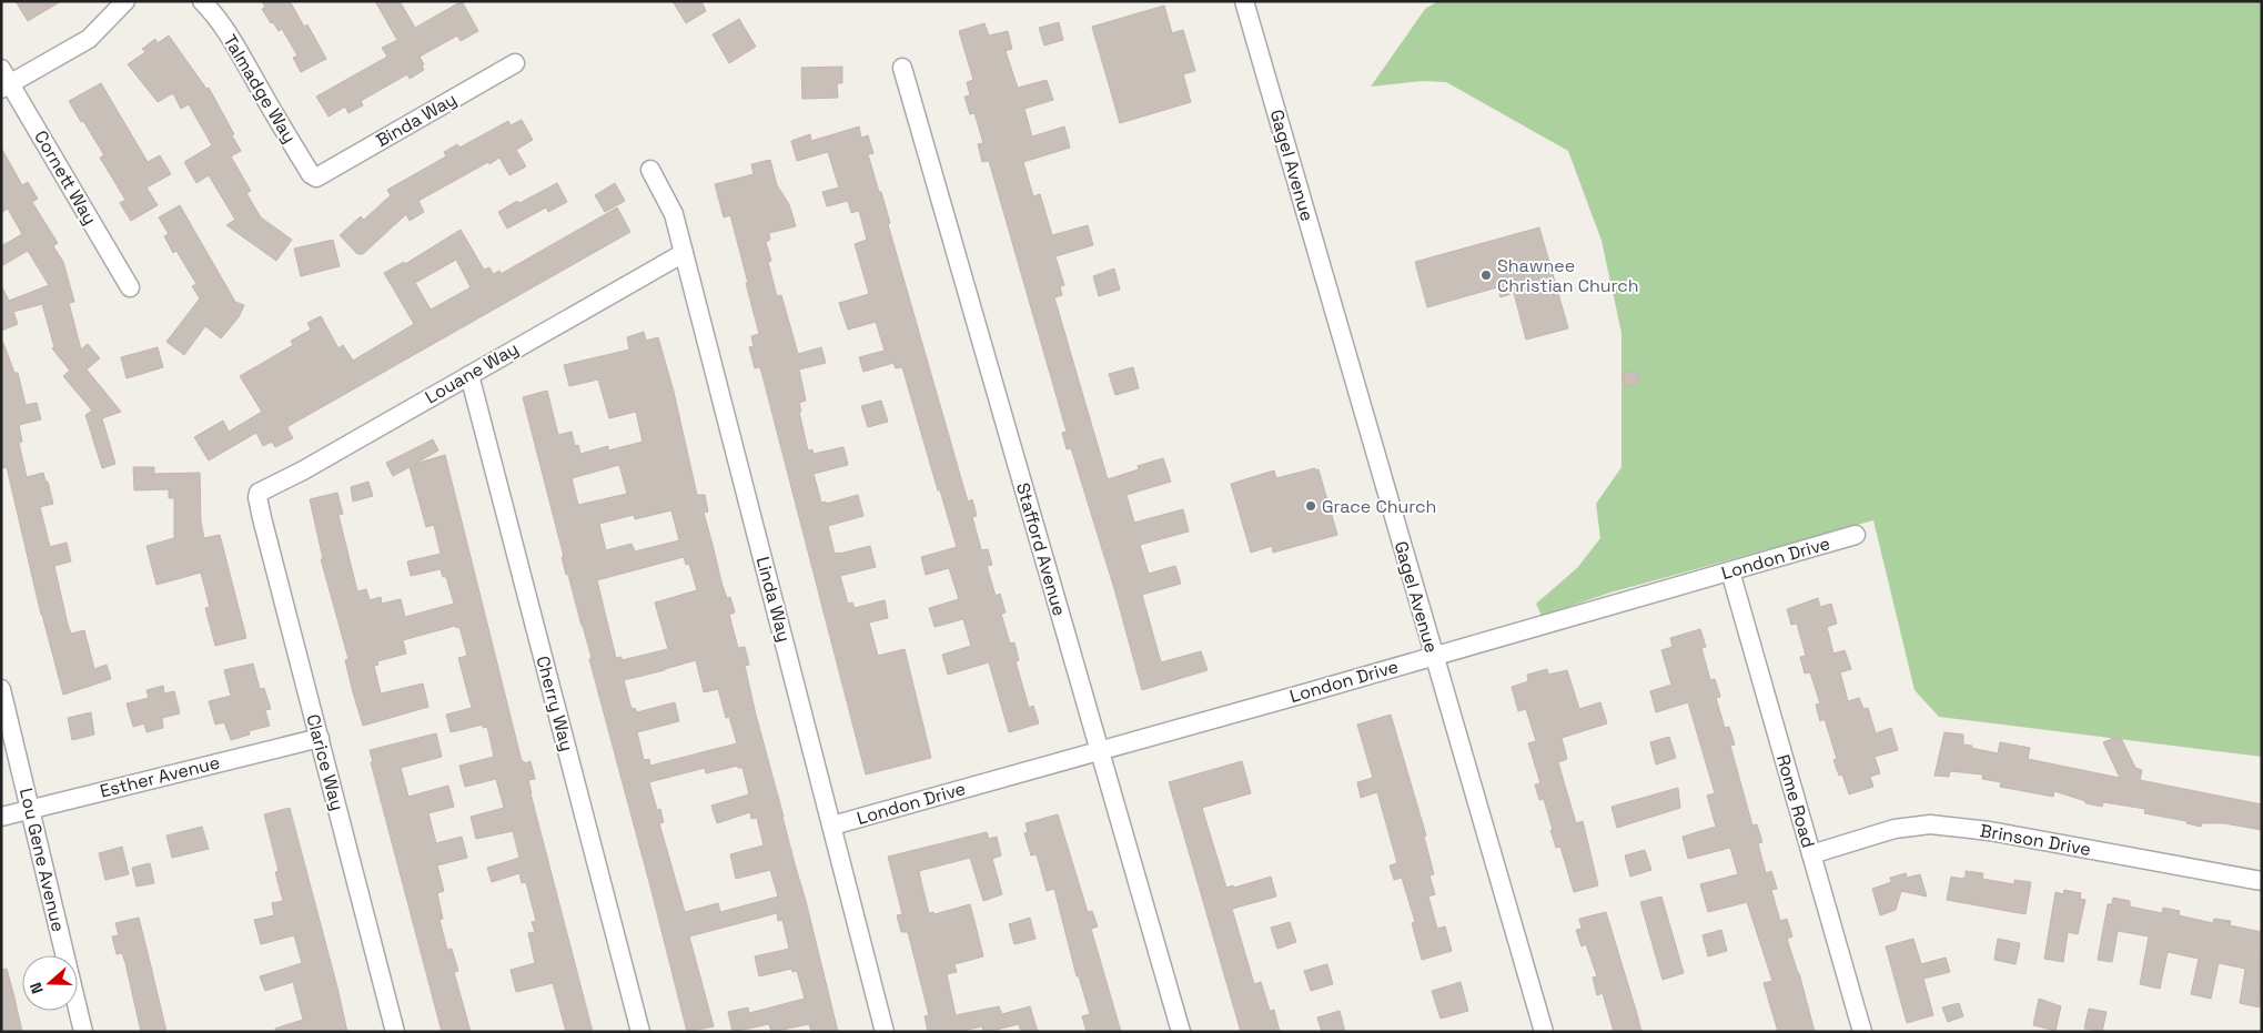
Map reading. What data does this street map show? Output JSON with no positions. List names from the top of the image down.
{
  "streets": {
    "street": [
      "Talmadge Way",
      "Binda Way",
      "Gagel Avenue",
      "Cornett Way",
      "Louane Way",
      "Stafford Avenue",
      "London Drive",
      "Linda Way",
      "Cherry Way",
      "Clarice Way",
      "Esther Avenue",
      "Rome Road",
      "Brinson Drive",
      "Lou Gene Avenue"
    ]
  },
  "crossings": [
    ["Talmadge Way", "Binda Way"],
    ["Gagel Avenue", "London Drive"],
    ["Louane Way", "Linda Way"],
    ["Louane Way", "Cherry Way"],
    ["Louane Way", "Clarice Way"],
    ["Stafford Avenue", "London Drive"],
    ["London Drive", "Linda Way"],
    ["London Drive", "Rome Road"],
    ["Clarice Way", "Esther Avenue"],
    ["Esther Avenue", "Lou Gene Avenue"],
    ["Rome Road", "Brinson Drive"]
  ],
  "places": ["Shawnee Christian Church", "Grace Church"],
  "north": "left"
}
